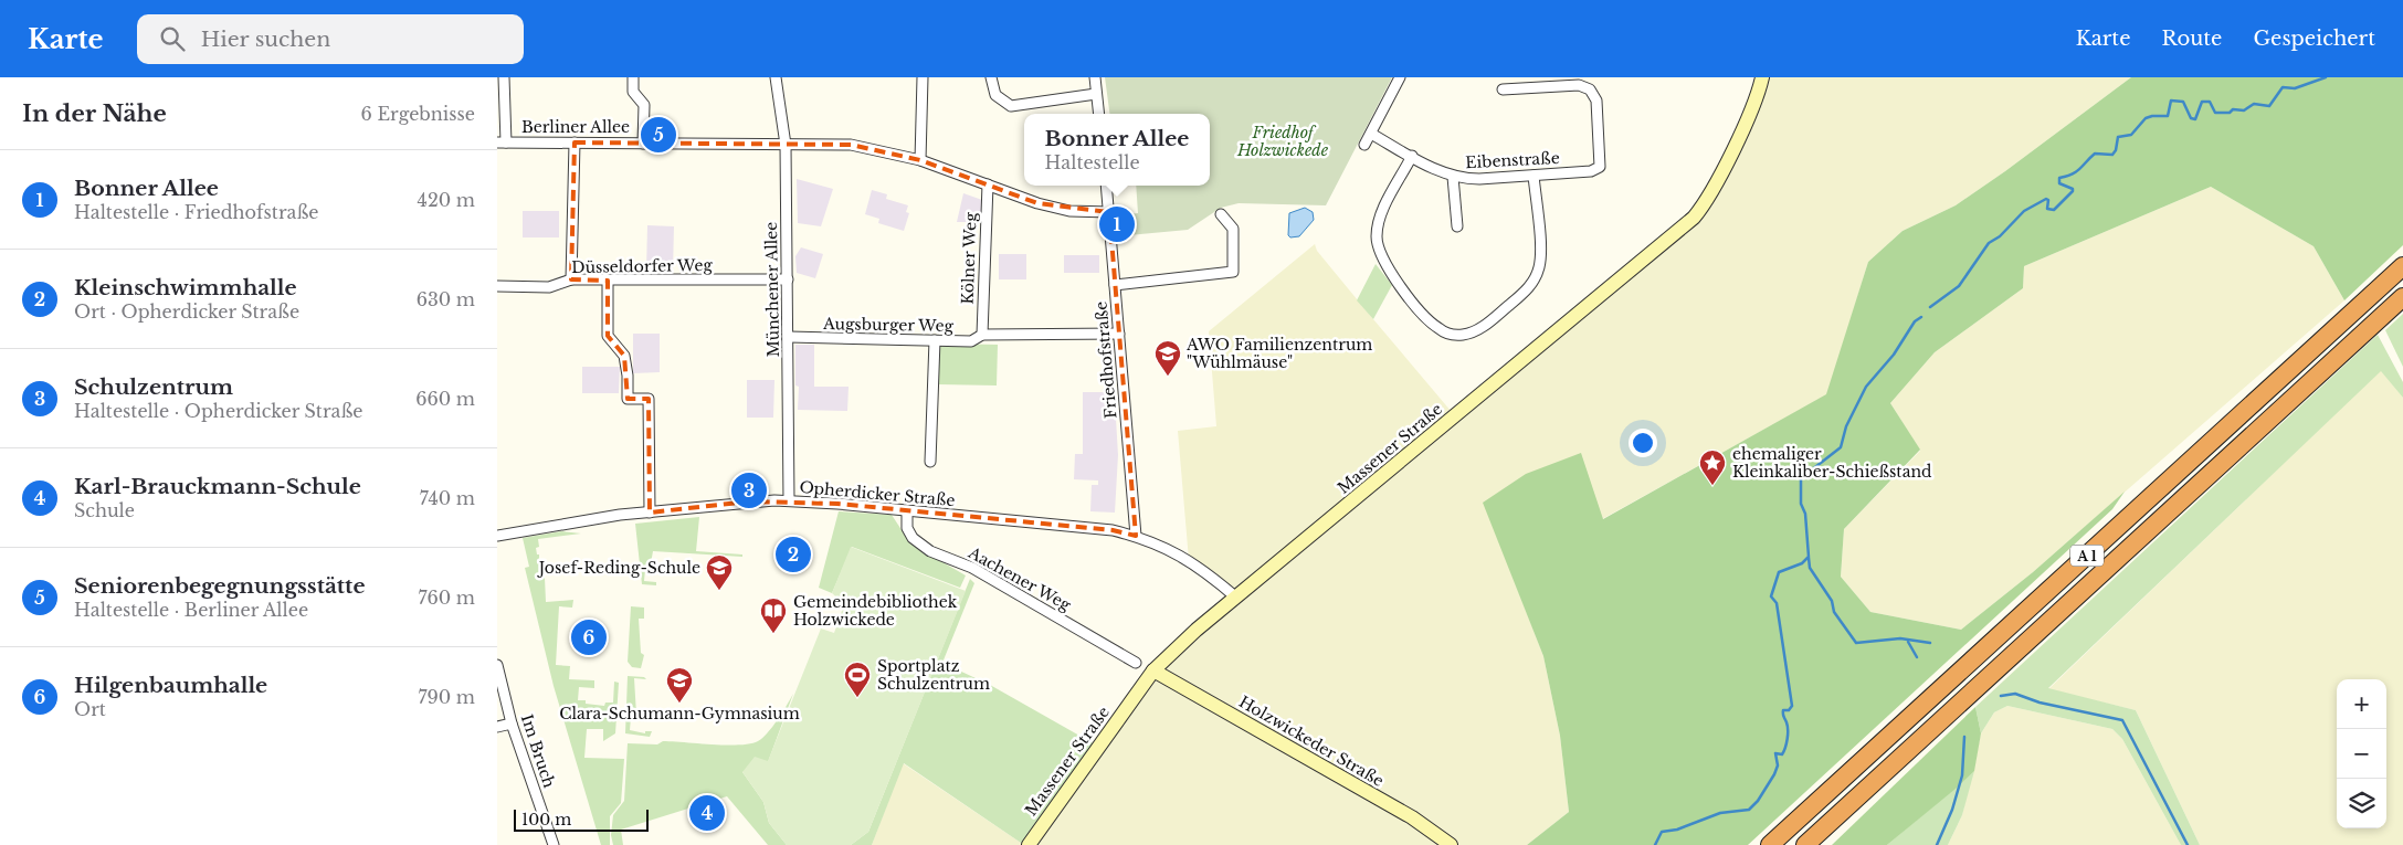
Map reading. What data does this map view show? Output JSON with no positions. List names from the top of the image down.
{
  "streets": {
    "highway": ["A 1"],
    "street": [
      "Berliner Allee",
      "Eibenstraße",
      "Kölner Weg",
      "Düsseldorfer Weg",
      "Münchener Allee",
      "Augsburger Weg",
      "Friedhofstraße",
      "Massener Straße",
      "Opherdicker Straße",
      "Aachener Weg",
      "Holzwickeder Straße",
      "Im Bruch"
    ]
  },
  "crossings": [
    ["Berliner Allee", "Kölner Weg"],
    ["Berliner Allee", "Münchener Allee"],
    ["Berliner Allee", "Friedhofstraße"],
    ["Kölner Weg", "Augsburger Weg"],
    ["Düsseldorfer Weg", "Münchener Allee"],
    ["Münchener Allee", "Augsburger Weg"],
    ["Münchener Allee", "Opherdicker Straße"],
    ["Augsburger Weg", "Friedhofstraße"],
    ["Friedhofstraße", "Opherdicker Straße"],
    ["Massener Straße", "Opherdicker Straße"],
    ["Massener Straße", "Holzwickeder Straße"],
    ["Opherdicker Straße", "Aachener Weg"]
  ],
  "parks": ["Friedhof Holzwickede"],
  "places": {
    "school or university": ["AWO Familienzentrum \"Wühlmäuse\"", "Josef-Reding-Schule", "Clara-Schumann-Gymnasium"],
    "place": ["ehemaliger Kleinkaliber-Schießstand"],
    "library": ["Gemeindebibliothek Holzwickede"],
    "sports": ["Sportplatz Schulzentrum"]
  },
  "scale_bar": "100 m",
  "page": {
    "header": "Karte",
    "search": "Hier suchen",
    "nav": ["Karte", "Route", "Gespeichert"],
    "heading": ["In der Nähe", "6 Ergebnisse"],
    "popup": ["Bonner Allee", "Haltestelle"],
    "pins": [
      "5",
      "1",
      "3",
      "2",
      "6",
      "4"
    ],
    "list": [
      {
        "mark": "1",
        "name": "Bonner Allee",
        "note": "Haltestelle · Friedhofstraße",
        "value": "420 m"
      },
      {
        "mark": "2",
        "name": "Kleinschwimmhalle",
        "note": "Ort · Opherdicker Straße",
        "value": "630 m"
      },
      {
        "mark": "3",
        "name": "Schulzentrum",
        "note": "Haltestelle · Opherdicker Straße",
        "value": "660 m"
      },
      {
        "mark": "4",
        "name": "Karl-Brauckmann-Schule",
        "note": "Schule",
        "value": "740 m"
      },
      {
        "mark": "5",
        "name": "Seniorenbegegnungsstätte",
        "note": "Haltestelle · Berliner Allee",
        "value": "760 m"
      },
      {
        "mark": "6",
        "name": "Hilgenbaumhalle",
        "note": "Ort",
        "value": "790 m"
      }
    ],
    "map_buttons": ["+", "−"],
    "scale": "100 m"
  }
}
